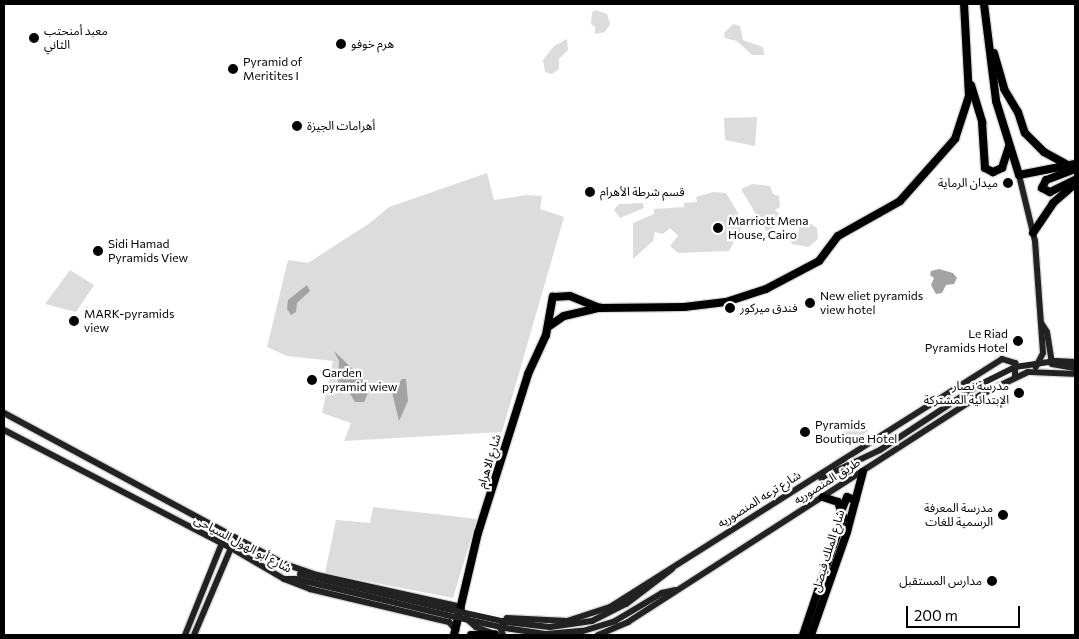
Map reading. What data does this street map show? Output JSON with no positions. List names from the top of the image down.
{
  "streets": {
    "main road": [
      "شارع الاهرام",
      "طريق المنصوريه",
      "شارع ترعه المنصوريه",
      "شارع أبو الهول السياحى",
      "شارع الملك فيصل"
    ]
  },
  "crossings": [
    ["شارع الاهرام", "شارع أبو الهول السياحى"],
    ["طريق المنصوريه", "شارع ترعه المنصوريه"],
    ["طريق المنصوريه", "شارع الملك فيصل"]
  ],
  "places": [
    "معبد أمنحتب الثاني",
    "هرم خوفو",
    "Pyramid of Meritites I",
    "أهرامات الجيزة",
    "ميدان الرماية",
    "قسم شرطة الأهرام",
    "Marriott Mena House, Cairo",
    "Sidi Hamad Pyramids View",
    "New eliet pyramids view hotel",
    "فندق ميركور",
    "MARK-pyramids view",
    "Le Riad Pyramids Hotel",
    "Garden pyramid wiew",
    "مدرسة نصار الإبتدائية المشتركة",
    "Pyramids Boutique Hotel",
    "مدرسة المعرفة الرسمية للغات",
    "مدارس المستقبل"
  ],
  "scale_bar": "200 m"
}
